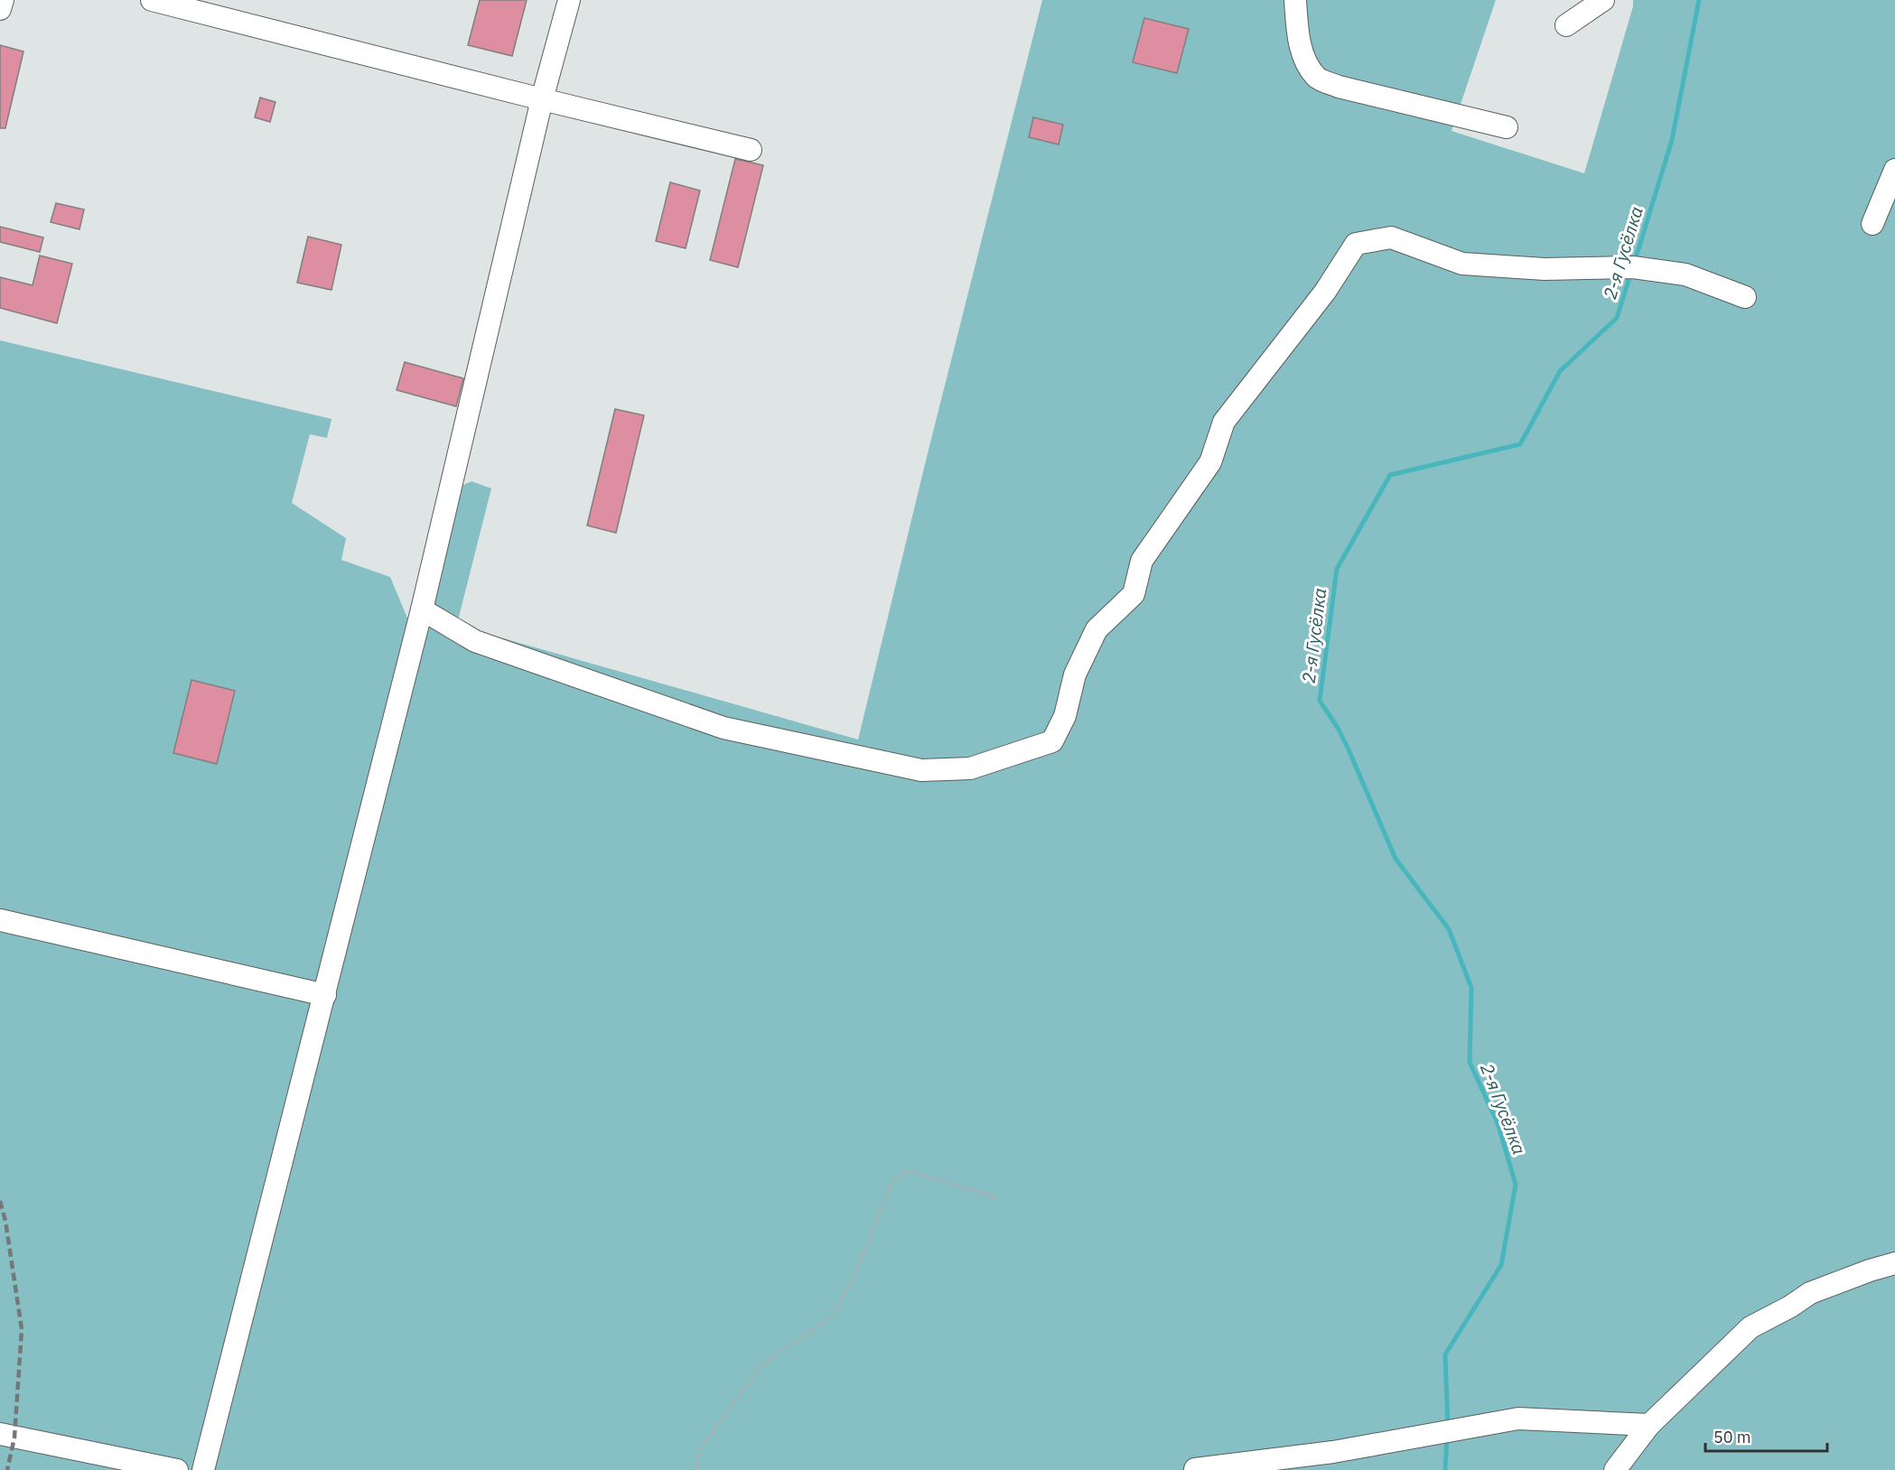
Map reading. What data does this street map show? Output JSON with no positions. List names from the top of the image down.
{
  "water": ["2-я Гусёлка"],
  "scale_bar": "50 m"
}
